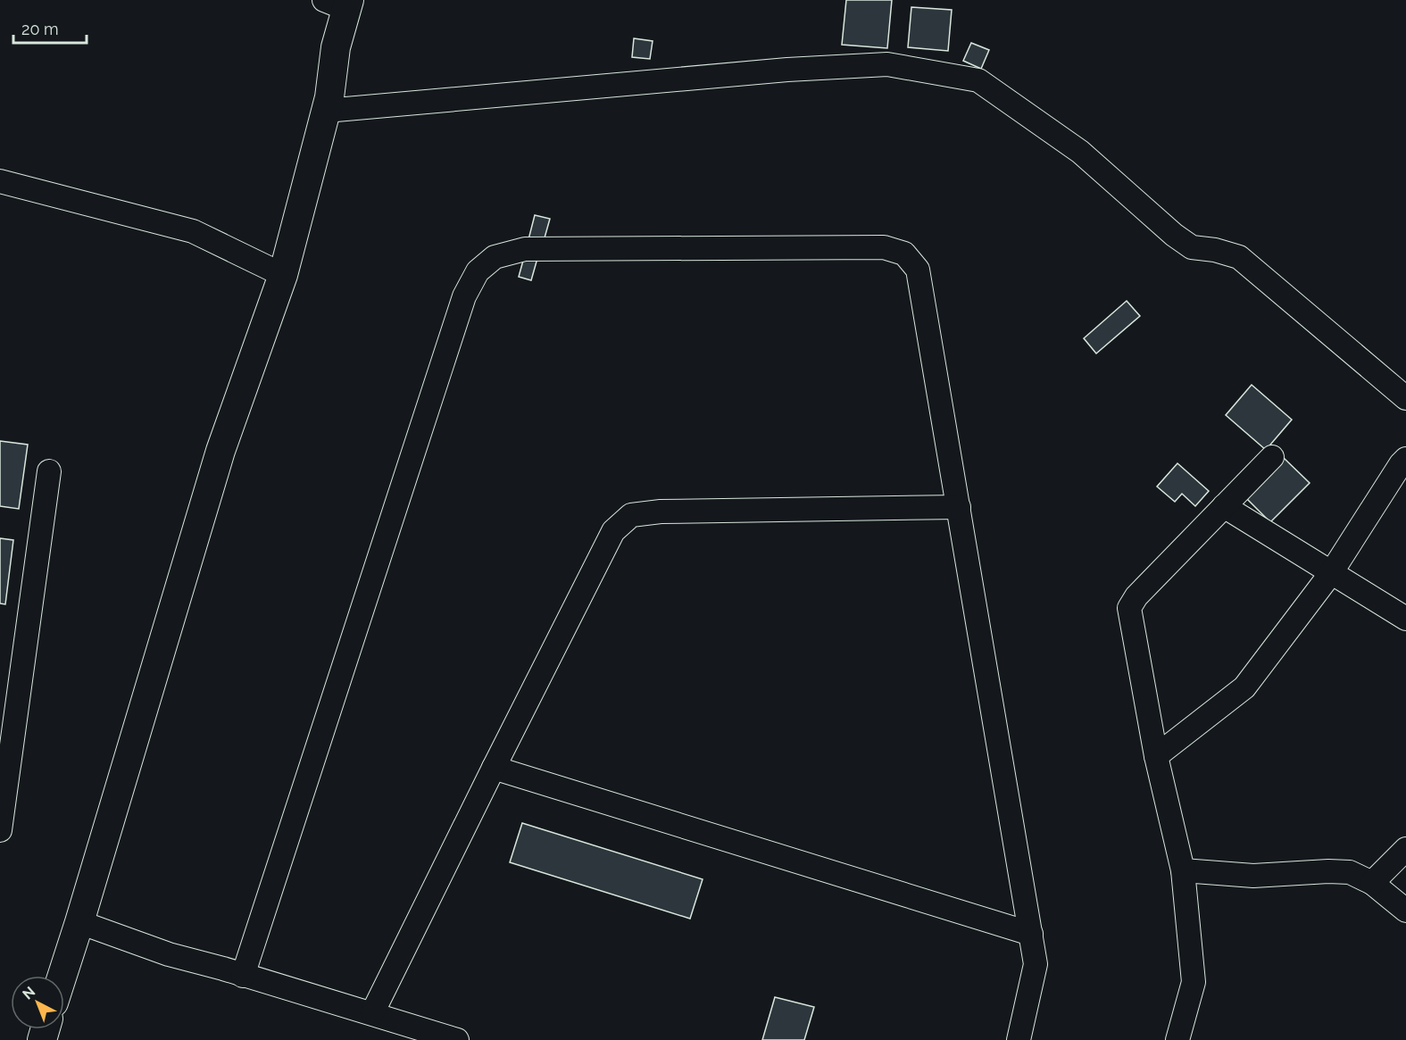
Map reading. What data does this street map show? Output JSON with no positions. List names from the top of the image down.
{
  "scale_bar": "20 m",
  "north": "top left"
}
